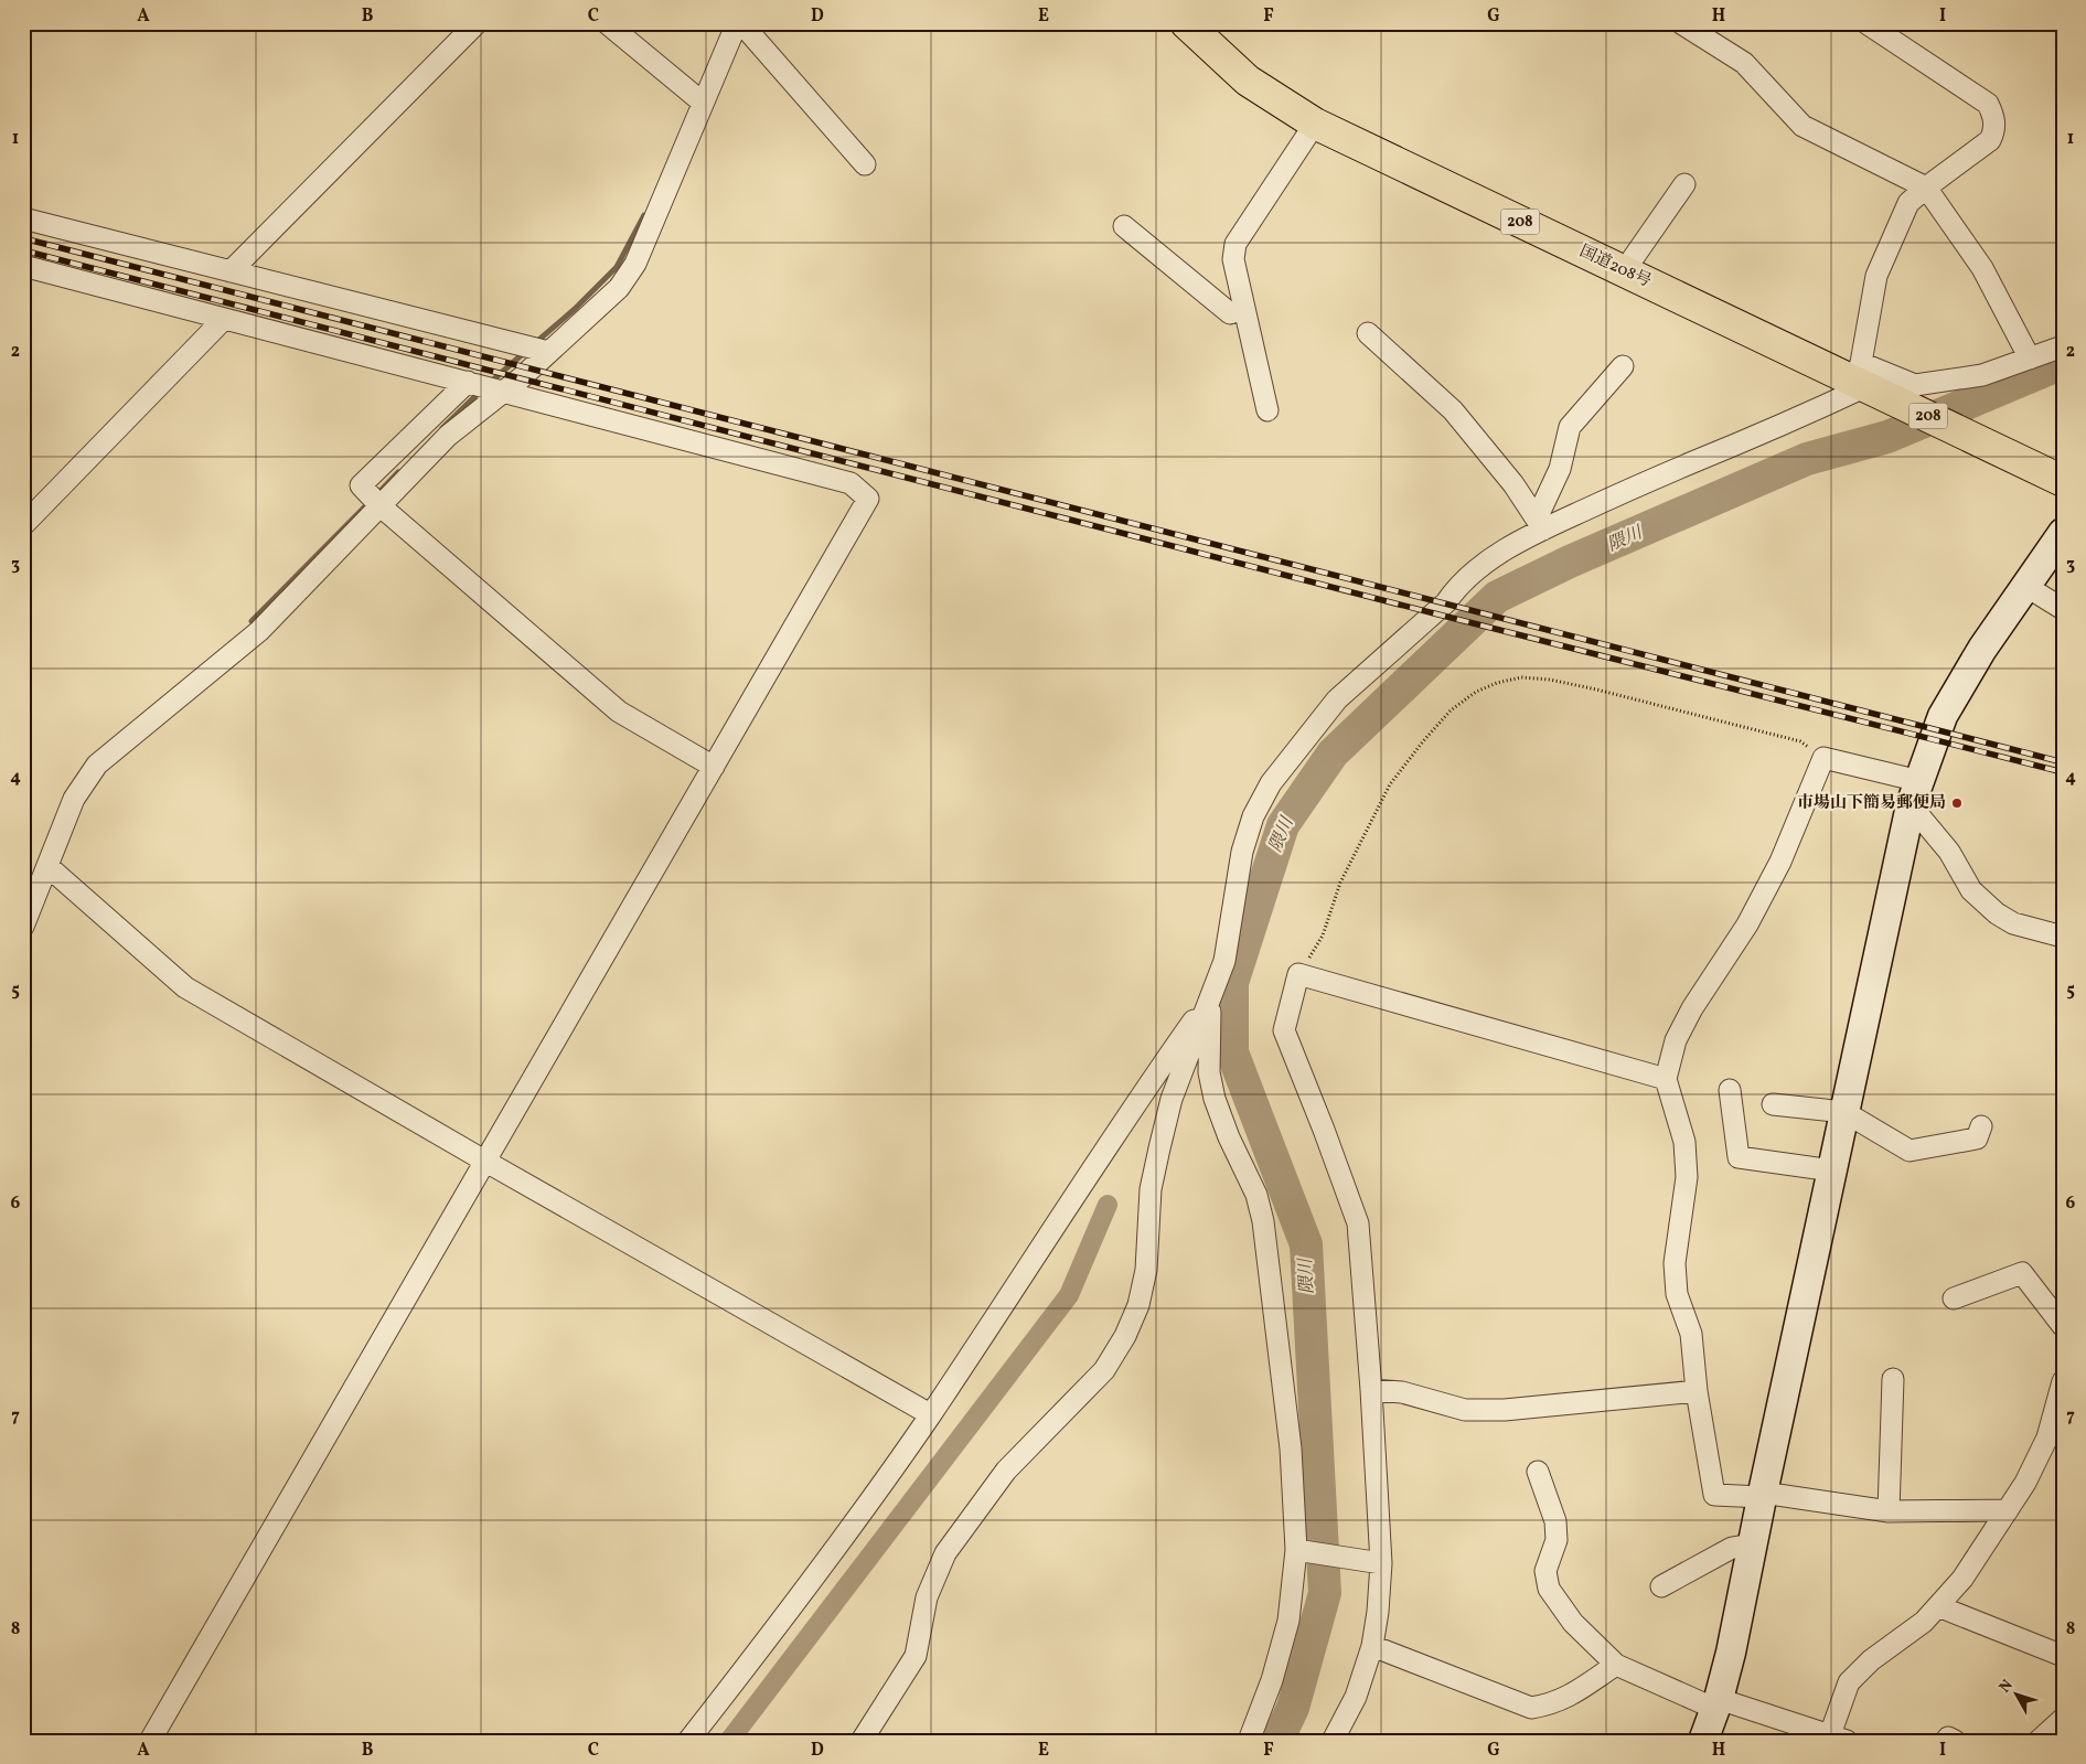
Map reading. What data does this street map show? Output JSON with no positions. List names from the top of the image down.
{
  "streets": {
    "highway": ["208", "国道208号"]
  },
  "water": ["隈川"],
  "places": ["市場山下簡易郵便局"],
  "north": "top left",
  "grid": {
    "columns": [
      "A",
      "B",
      "C",
      "D",
      "E",
      "F",
      "G",
      "H",
      "I"
    ],
    "rows": [
      "1",
      "2",
      "3",
      "4",
      "5",
      "6",
      "7",
      "8"
    ]
  }
}
